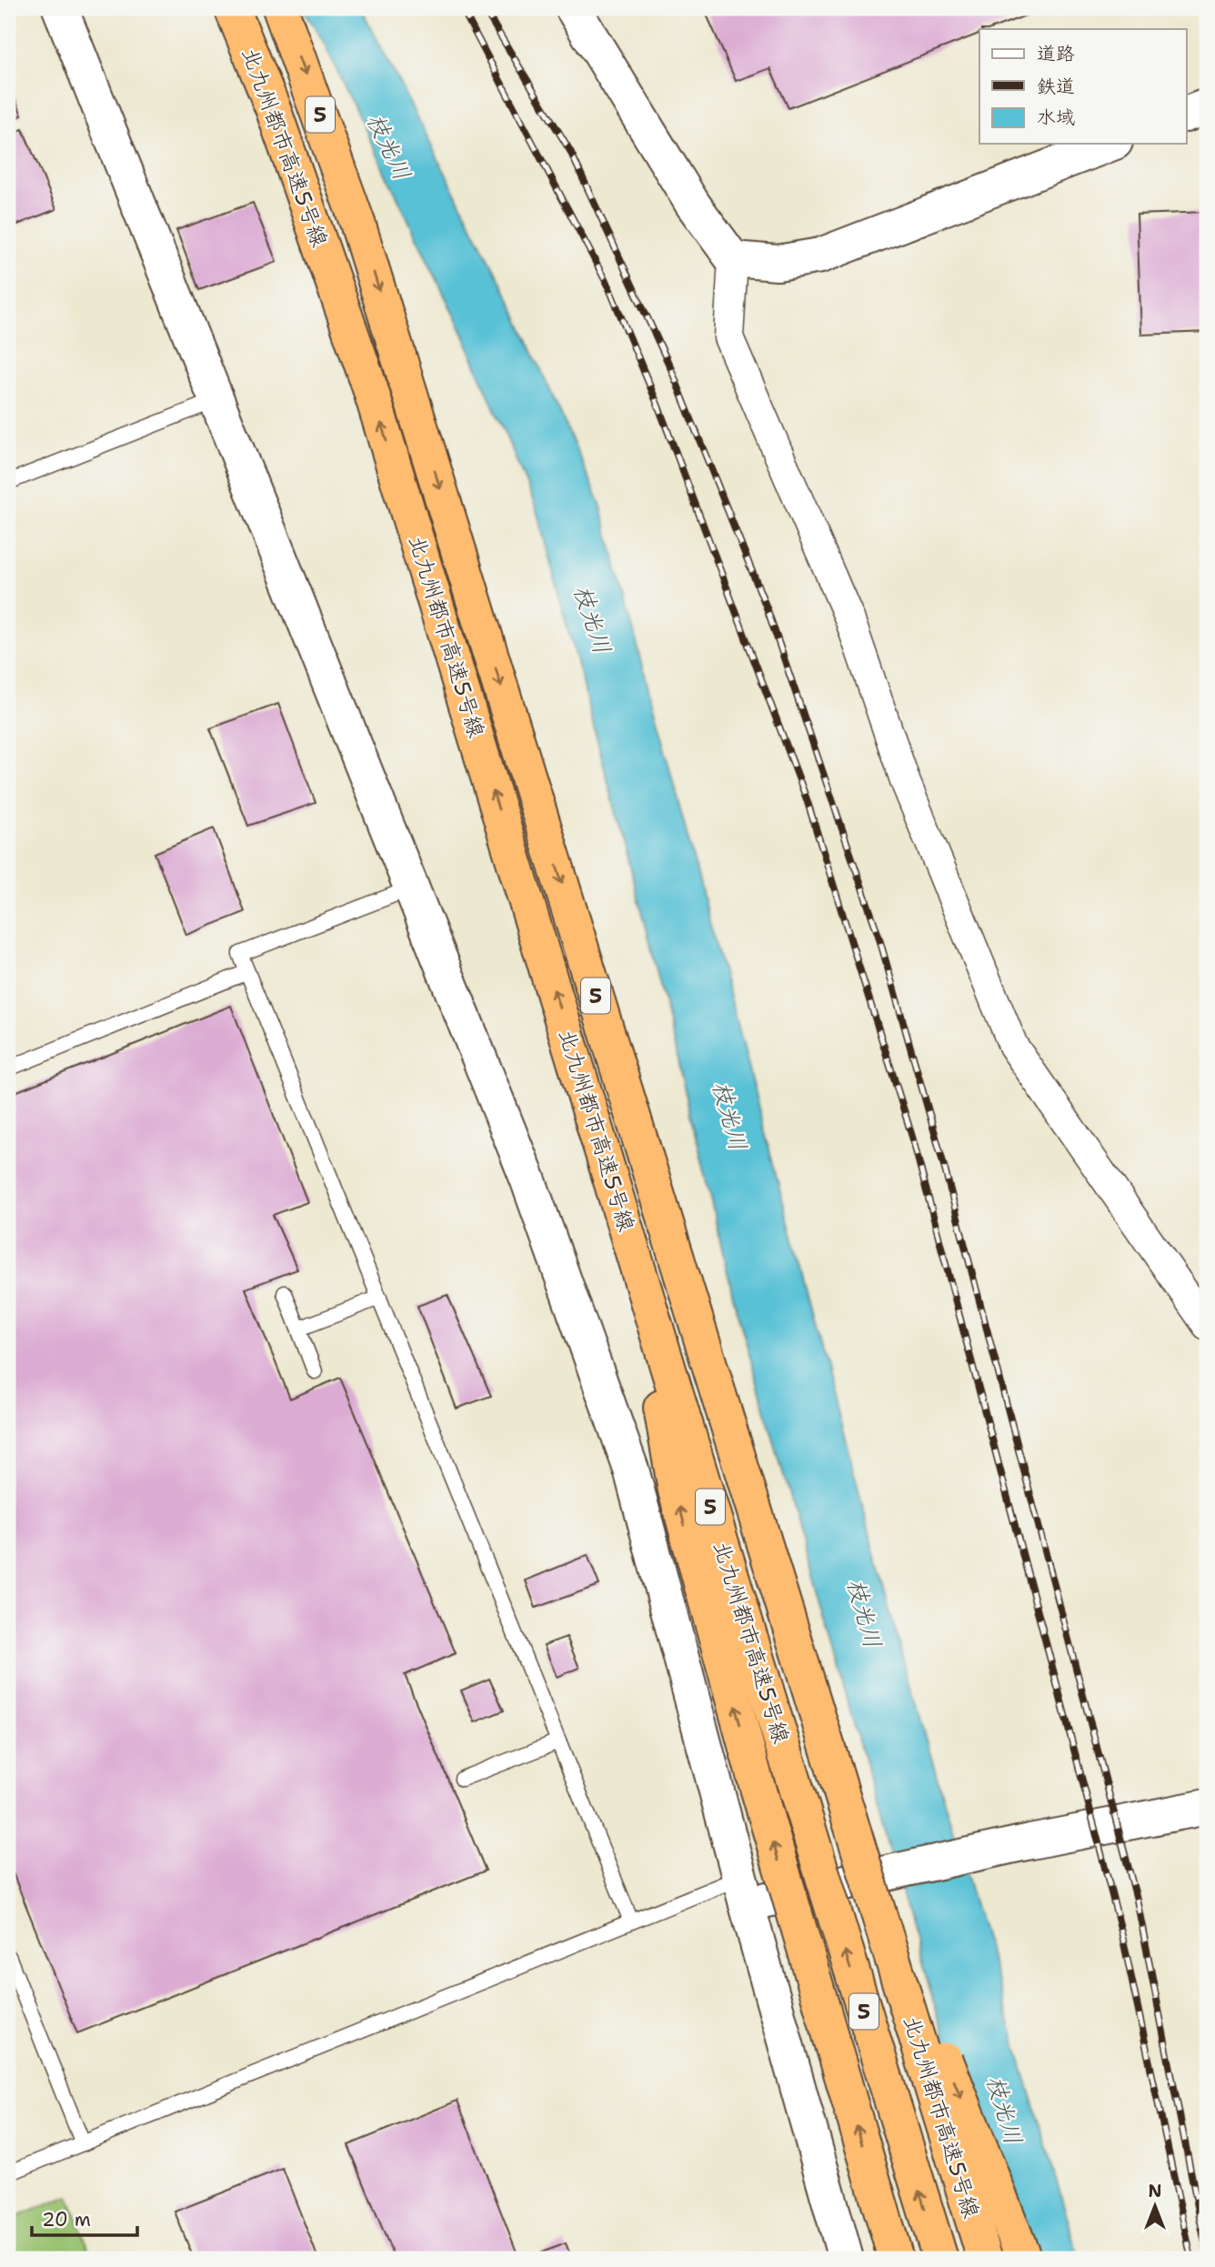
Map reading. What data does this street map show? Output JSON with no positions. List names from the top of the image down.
{
  "streets": {
    "highway": ["5", "北九州都市高速5号線"]
  },
  "water": ["枝光川"],
  "legend": ["道路", "鉄道", "水域"],
  "scale_bar": "20 m",
  "north": "top"
}
